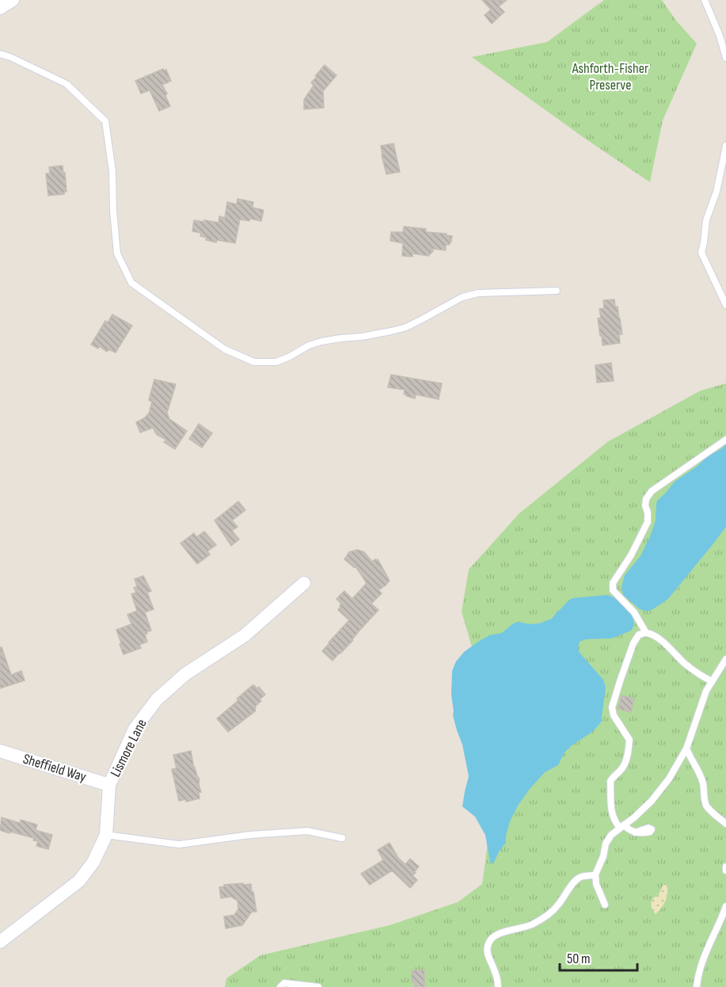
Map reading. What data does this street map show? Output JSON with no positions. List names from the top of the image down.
{
  "streets": {
    "street": ["Lismore Lane", "Sheffield Way"]
  },
  "crossings": [
    ["Lismore Lane", "Sheffield Way"]
  ],
  "parks": ["Ashforth-Fisher Preserve"],
  "scale_bar": "50 m"
}
